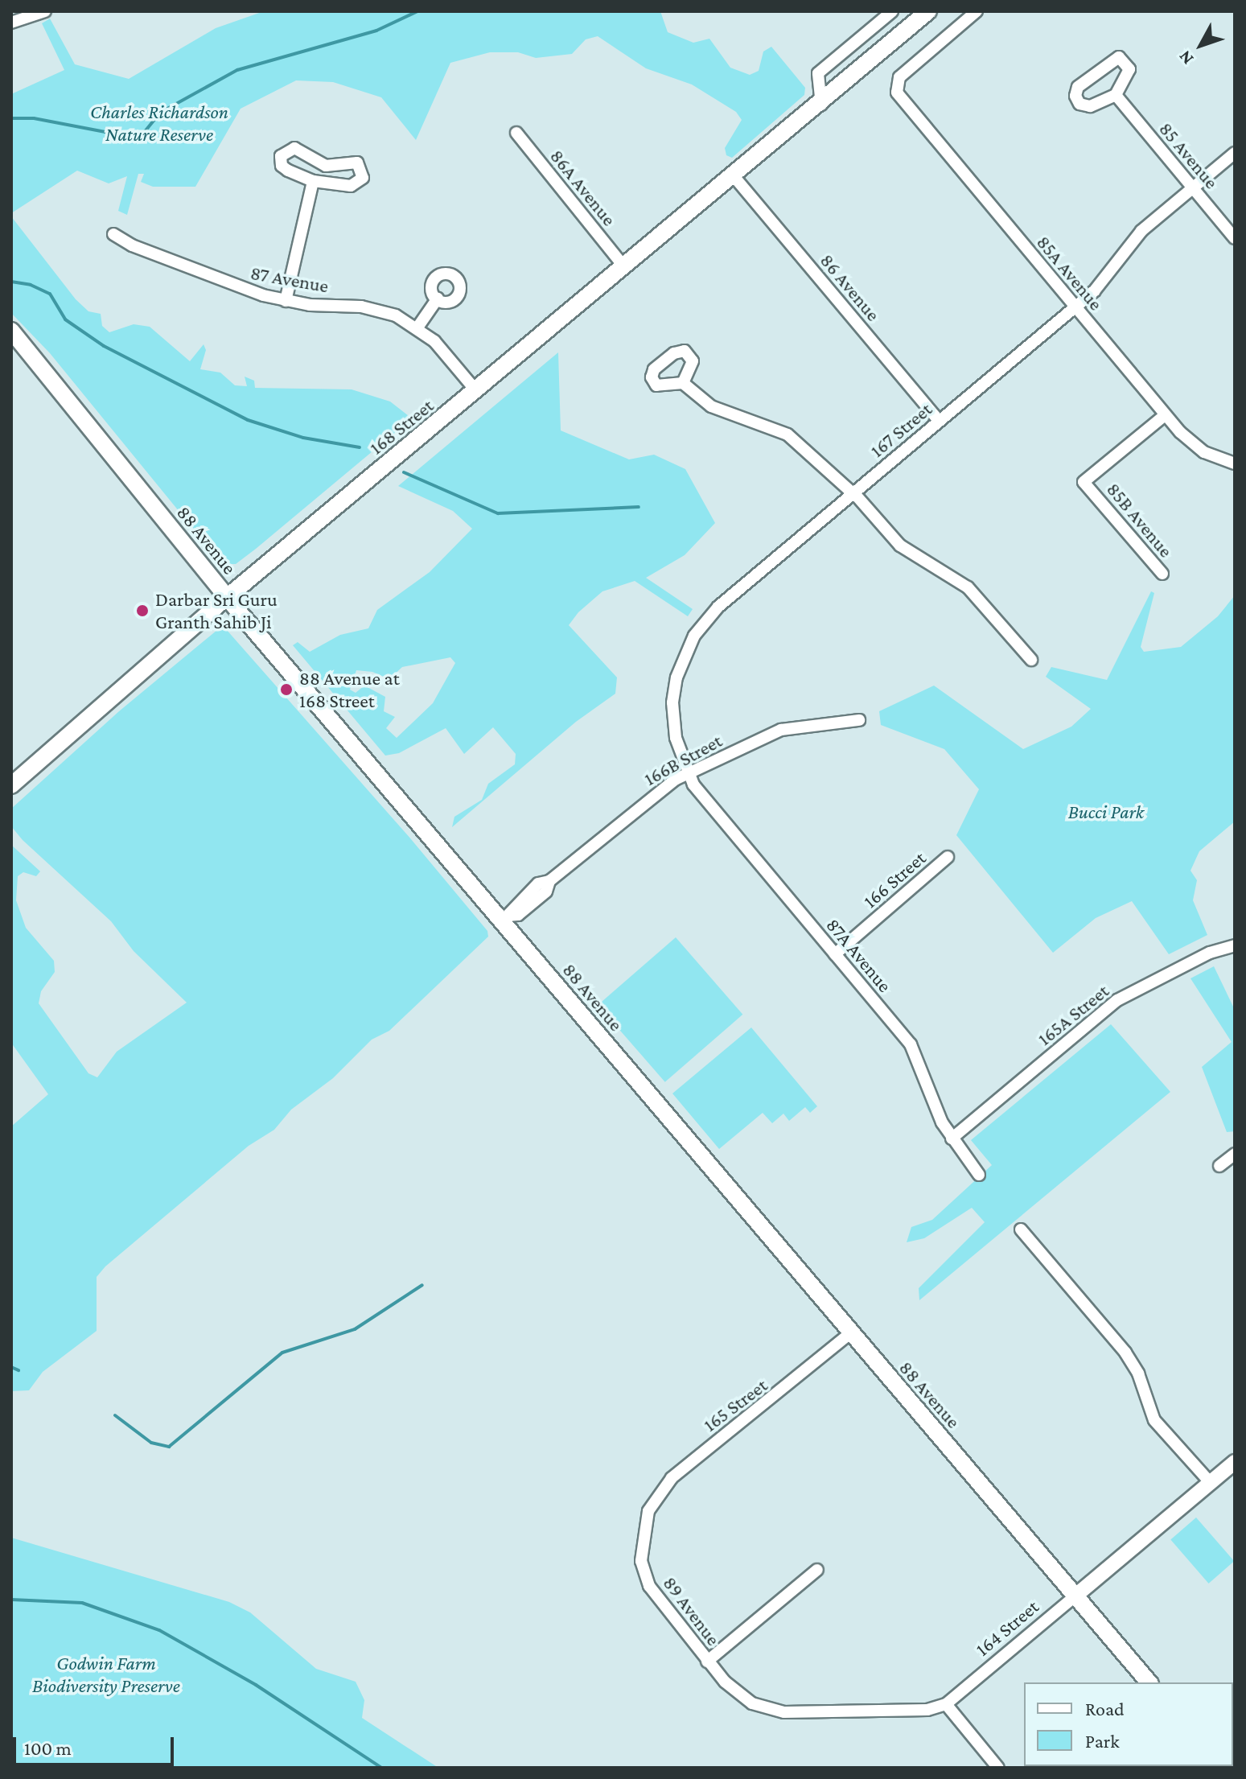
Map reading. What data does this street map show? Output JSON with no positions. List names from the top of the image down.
{
  "streets": {
    "main road": ["168 Street", "88 Avenue"],
    "street": [
      "85 Avenue",
      "86A Avenue",
      "85A Avenue",
      "87 Avenue",
      "86 Avenue",
      "167 Street",
      "85B Avenue",
      "166B Street",
      "166 Street",
      "87A Avenue",
      "165A Street",
      "165 Street",
      "89 Avenue",
      "164 Street"
    ]
  },
  "crossings": [
    ["85 Avenue", "167 Street"],
    ["86A Avenue", "168 Street"],
    ["85A Avenue", "167 Street"],
    ["85A Avenue", "85B Avenue"],
    ["87 Avenue", "168 Street"],
    ["86 Avenue", "168 Street"],
    ["86 Avenue", "167 Street"],
    ["168 Street", "88 Avenue"],
    ["167 Street", "166B Street"],
    ["167 Street", "87A Avenue"],
    ["88 Avenue", "166B Street"],
    ["88 Avenue", "165 Street"],
    ["88 Avenue", "164 Street"],
    ["166B Street", "87A Avenue"],
    ["166 Street", "87A Avenue"],
    ["87A Avenue", "165A Street"],
    ["165 Street", "89 Avenue"],
    ["89 Avenue", "164 Street"]
  ],
  "parks": ["Charles Richardson Nature Reserve", "Bucci Park", "Godwin Farm Biodiversity Preserve"],
  "places": ["Darbar Sri Guru Granth Sahib Ji", "88 Avenue at 168 Street"],
  "legend": ["Road", "Park"],
  "scale_bar": "100 m",
  "north": "bottom left"
}
